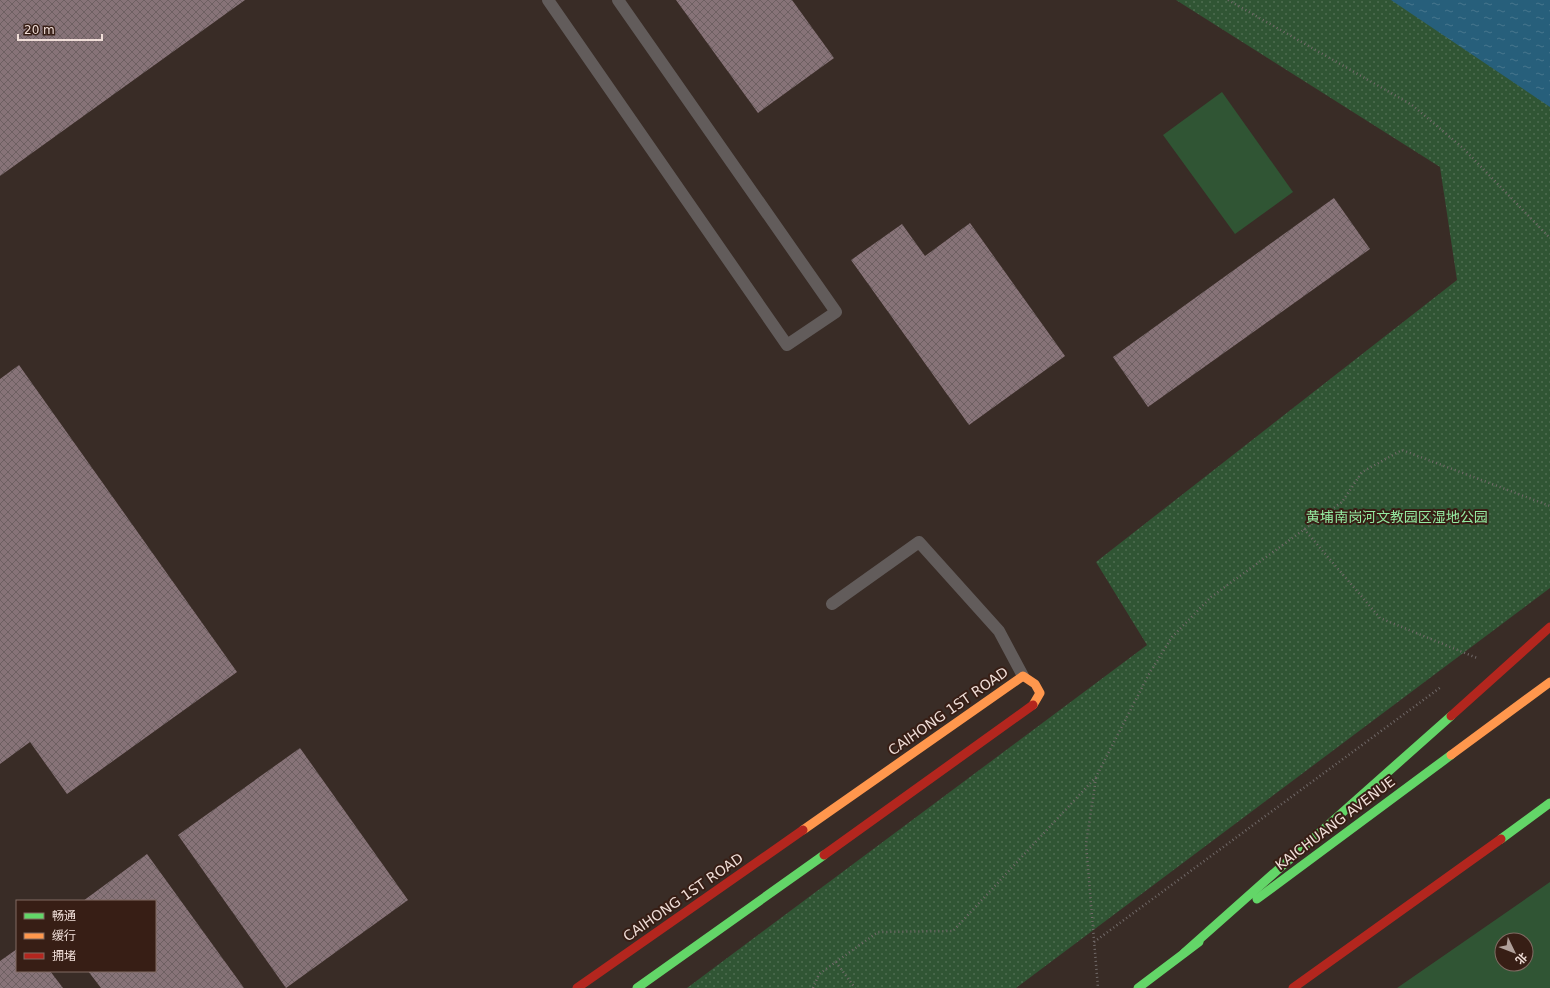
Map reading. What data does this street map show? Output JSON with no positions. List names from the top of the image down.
{
  "streets": {
    "main road": ["CAIHONG 1ST ROAD", "KAICHUANG AVENUE"]
  },
  "parks": ["黄埔南岗河文教园区湿地公园"],
  "legend": ["畅通", "缓行", "拥堵"],
  "scale_bar": "20 m",
  "north": "bottom right"
}
